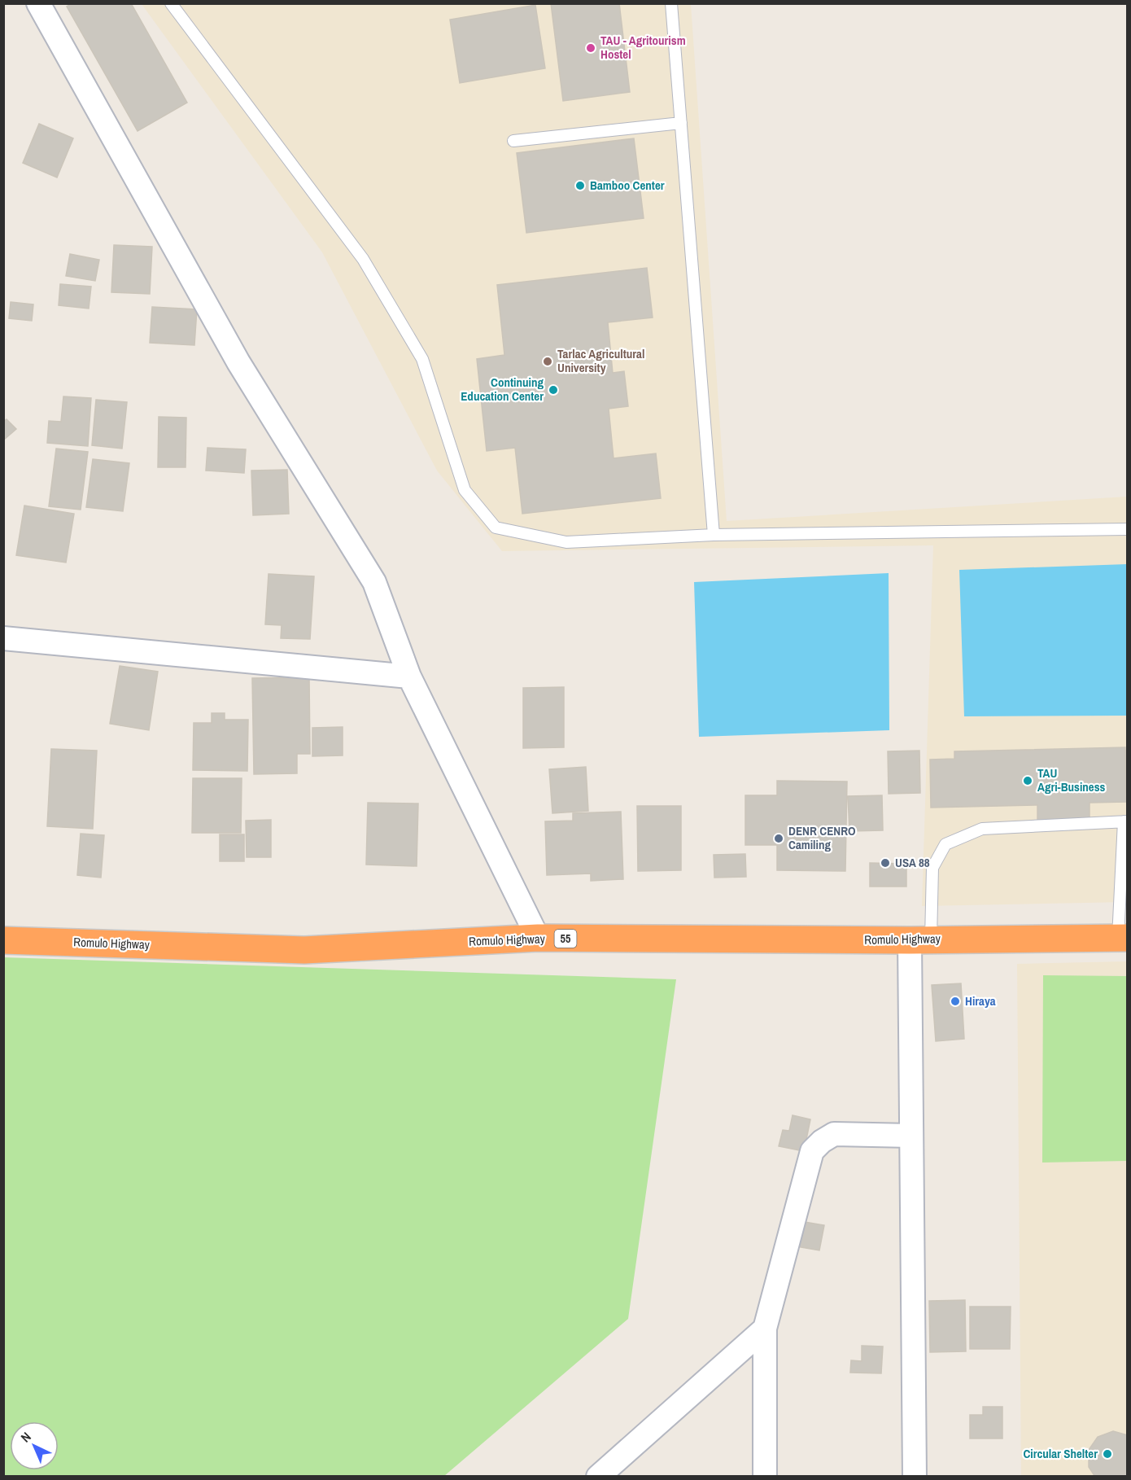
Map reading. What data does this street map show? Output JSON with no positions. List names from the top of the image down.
{
  "streets": {
    "highway": ["55", "Romulo Highway"]
  },
  "places": [
    "TAU - Agritourism Hostel",
    "Bamboo Center",
    "Tarlac Agricultural University",
    "Continuing Education Center",
    "TAU Agri-Business",
    "DENR CENRO Camiling",
    "USA 88",
    "Hiraya",
    "Circular Shelter"
  ],
  "north": "top left"
}
